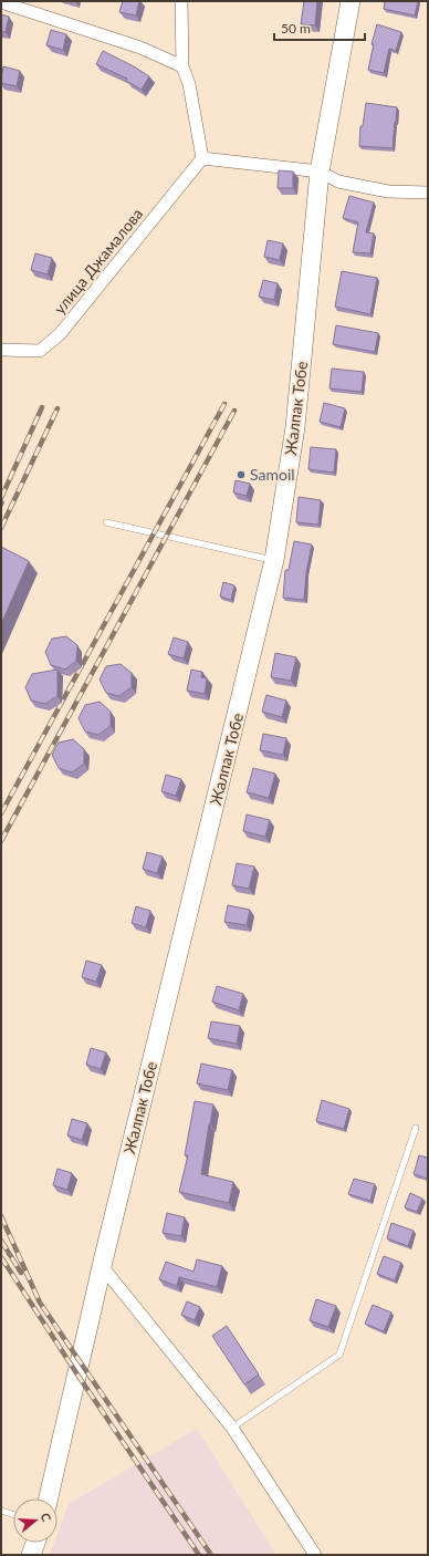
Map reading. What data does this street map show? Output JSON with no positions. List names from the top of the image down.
{
  "streets": {
    "main road": ["Жалпак Тобе"],
    "street": ["улица Джамалова"]
  },
  "places": ["Samoil"],
  "scale_bar": "50 m",
  "north": "right"
}
